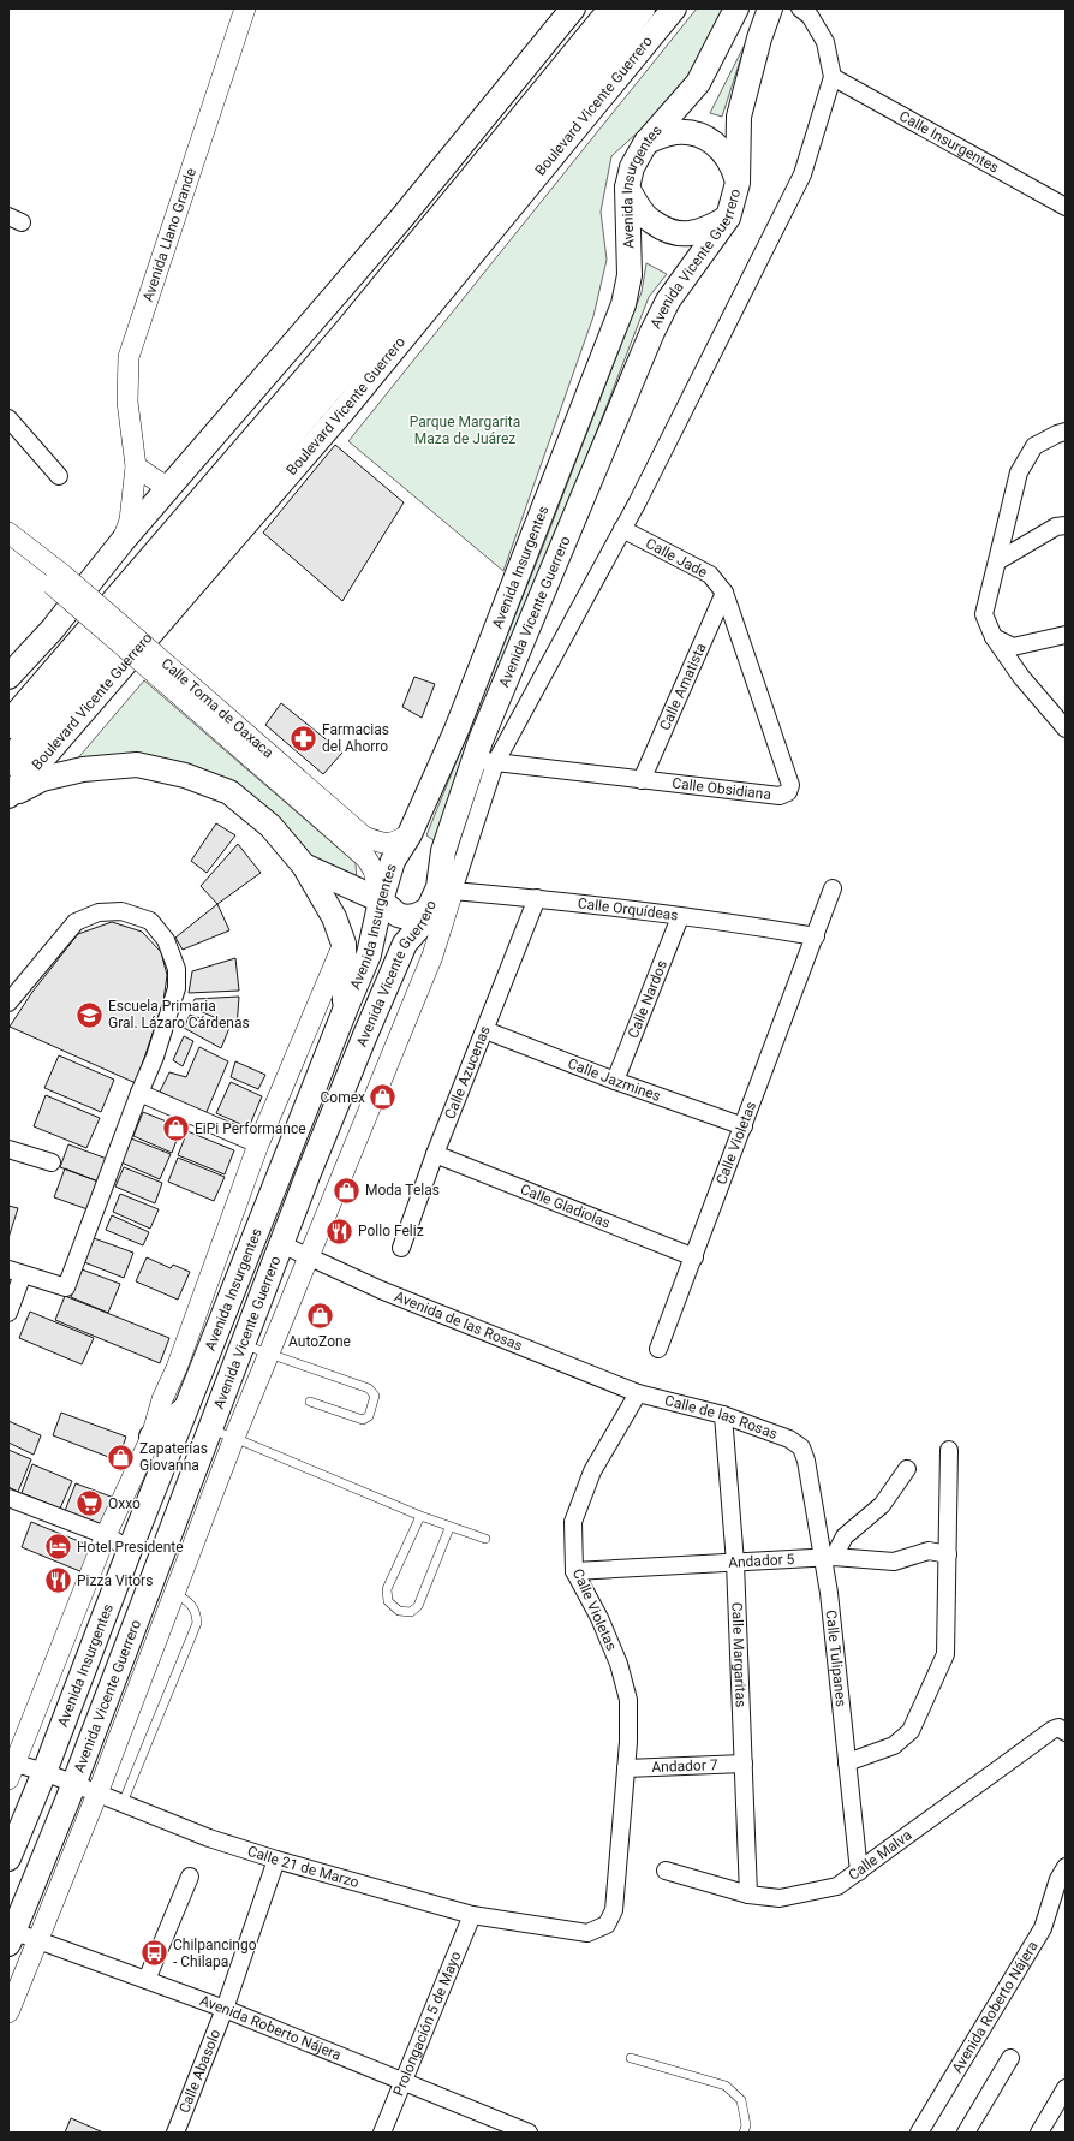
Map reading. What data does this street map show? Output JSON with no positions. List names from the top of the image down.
{
  "streets": {
    "highway": ["Boulevard Vicente Guerrero"],
    "main road": ["Avenida Insurgentes", "Avenida Vicente Guerrero"],
    "street": [
      "Calle Insurgentes",
      "Avenida Llano Grande",
      "Calle Jade",
      "Calle Amatista",
      "Calle Toma de Oaxaca",
      "Calle Obsidiana",
      "Calle Orquídeas",
      "Calle Nardos",
      "Calle Azucenas",
      "Calle Jazmines",
      "Calle Violetas",
      "Calle Gladiolas",
      "Avenida de las Rosas",
      "Calle de las Rosas",
      "Andador 5",
      "Calle Margaritas",
      "Calle Tulipanes",
      "Andador 7",
      "Calle Malva",
      "Calle 21 de Marzo",
      "Avenida Roberto Nájera",
      "Prolongación 5 de Mayo",
      "Calle Abasolo"
    ]
  },
  "crossings": [
    ["Avenida Insurgentes", "Avenida Vicente Guerrero"],
    ["Avenida Insurgentes", "Calle Toma de Oaxaca"],
    ["Avenida Insurgentes", "Calle 21 de Marzo"],
    ["Avenida Vicente Guerrero", "Calle Obsidiana"],
    ["Avenida Vicente Guerrero", "Calle Orquídeas"],
    ["Avenida Vicente Guerrero", "Avenida de las Rosas"],
    ["Avenida Vicente Guerrero", "Calle 21 de Marzo"],
    ["Avenida Vicente Guerrero", "Avenida Roberto Nájera"],
    ["Calle Jade", "Calle Amatista"],
    ["Calle Jade", "Calle Obsidiana"],
    ["Calle Amatista", "Calle Obsidiana"],
    ["Calle Orquídeas", "Calle Nardos"],
    ["Calle Orquídeas", "Calle Azucenas"],
    ["Calle Orquídeas", "Calle Violetas"],
    ["Calle Nardos", "Calle Jazmines"],
    ["Calle Azucenas", "Calle Jazmines"],
    ["Calle Azucenas", "Calle Gladiolas"],
    ["Calle Jazmines", "Calle Violetas"],
    ["Calle Violetas", "Calle Gladiolas"],
    ["Calle Violetas", "Avenida de las Rosas"],
    ["Calle Violetas", "Calle de las Rosas"],
    ["Calle Violetas", "Andador 5"],
    ["Calle Violetas", "Andador 7"],
    ["Calle Violetas", "Calle 21 de Marzo"],
    ["Avenida de las Rosas", "Calle de las Rosas"],
    ["Calle de las Rosas", "Calle Margaritas"],
    ["Calle de las Rosas", "Calle Tulipanes"],
    ["Andador 5", "Calle Margaritas"],
    ["Andador 5", "Calle Tulipanes"],
    ["Calle Margaritas", "Andador 7"],
    ["Calle Margaritas", "Calle Malva"],
    ["Calle Tulipanes", "Calle Malva"],
    ["Calle 21 de Marzo", "Prolongación 5 de Mayo"],
    ["Calle 21 de Marzo", "Calle Abasolo"],
    ["Avenida Roberto Nájera", "Prolongación 5 de Mayo"],
    ["Avenida Roberto Nájera", "Calle Abasolo"]
  ],
  "parks": ["Parque Margarita Maza de Juárez"],
  "places": {
    "pharmacy": ["Farmacias del Ahorro"],
    "school or university": ["Escuela Primaria Gral. Lázaro Cárdenas"],
    "shop": [
      "Comex",
      "EiPi Performance",
      "Moda Telas",
      "AutoZone",
      "Zapaterías Giovanna"
    ],
    "restaurant": ["Pollo Feliz", "Pizza Vitors"],
    "supermarket": ["Oxxo"],
    "hotel": ["Hotel Presidente"],
    "bus stop": ["Chilpancingo - Chilapa"]
  }
}
